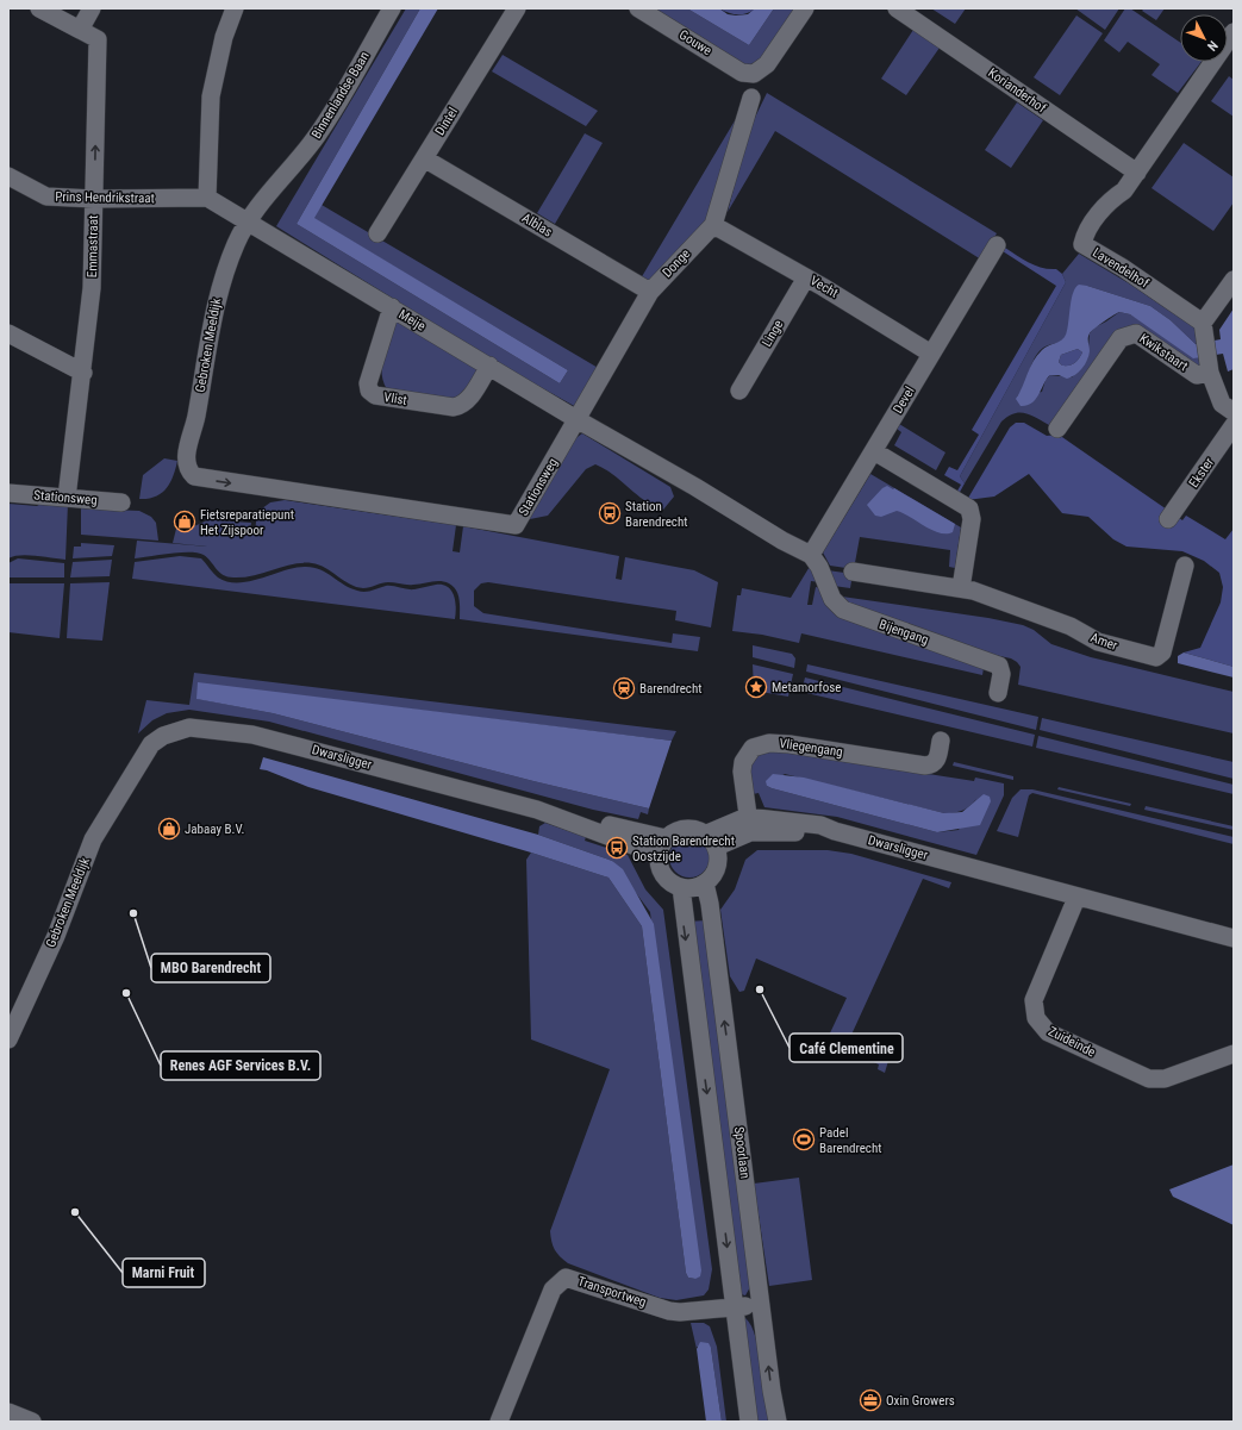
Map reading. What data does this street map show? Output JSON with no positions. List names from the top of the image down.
{
  "streets": {
    "street": [
      "Gouwe",
      "Korianderhof",
      "Binnenlandse Baan",
      "Dintel",
      "Prins Hendrikstraat",
      "Alblas",
      "Emmastraat",
      "Donge",
      "Lavendelhof",
      "Vecht",
      "Meije",
      "Linge",
      "Gebroken Meeldijk",
      "Kwikstaart",
      "Vlist",
      "Devel",
      "Ekster",
      "Stationsweg",
      "Bijengang",
      "Amer",
      "Vliegengang",
      "Dwarsligger",
      "Zuideinde",
      "Spoorlaan",
      "Transportweg"
    ]
  },
  "crossings": [
    ["Korianderhof", "Lavendelhof"],
    ["Binnenlandse Baan", "Meije"],
    ["Binnenlandse Baan", "Gebroken Meeldijk"],
    ["Dintel", "Alblas"],
    ["Prins Hendrikstraat", "Emmastraat"],
    ["Prins Hendrikstraat", "Meije"],
    ["Alblas", "Donge"],
    ["Emmastraat", "Stationsweg"],
    ["Donge", "Vecht"],
    ["Donge", "Meije"],
    ["Donge", "Stationsweg"],
    ["Vecht", "Linge"],
    ["Vecht", "Devel"],
    ["Meije", "Gebroken Meeldijk"],
    ["Meije", "Vlist"],
    ["Meije", "Stationsweg"],
    ["Gebroken Meeldijk", "Stationsweg"],
    ["Gebroken Meeldijk", "Dwarsligger"],
    ["Devel", "Bijengang"],
    ["Vliegengang", "Dwarsligger"],
    ["Dwarsligger", "Zuideinde"],
    ["Dwarsligger", "Spoorlaan"],
    ["Spoorlaan", "Transportweg"]
  ],
  "one_way": ["Stationsweg"],
  "places": {
    "bus stop": ["Station Barendrecht", "Station Barendrecht Oostzijde"],
    "shop": ["Fietsreparatiepunt Het Zijspoor", "Jabaay B.V."],
    "place": ["Metamorfose"],
    "station": ["Barendrecht"],
    "other": [
      "MBO Barendrecht",
      "Café Clementine",
      "Renes AGF Services B.V.",
      "Marni Fruit"
    ],
    "sports": ["Padel Barendrecht"],
    "office": ["Oxin Growers"]
  },
  "north": "bottom right"
}
